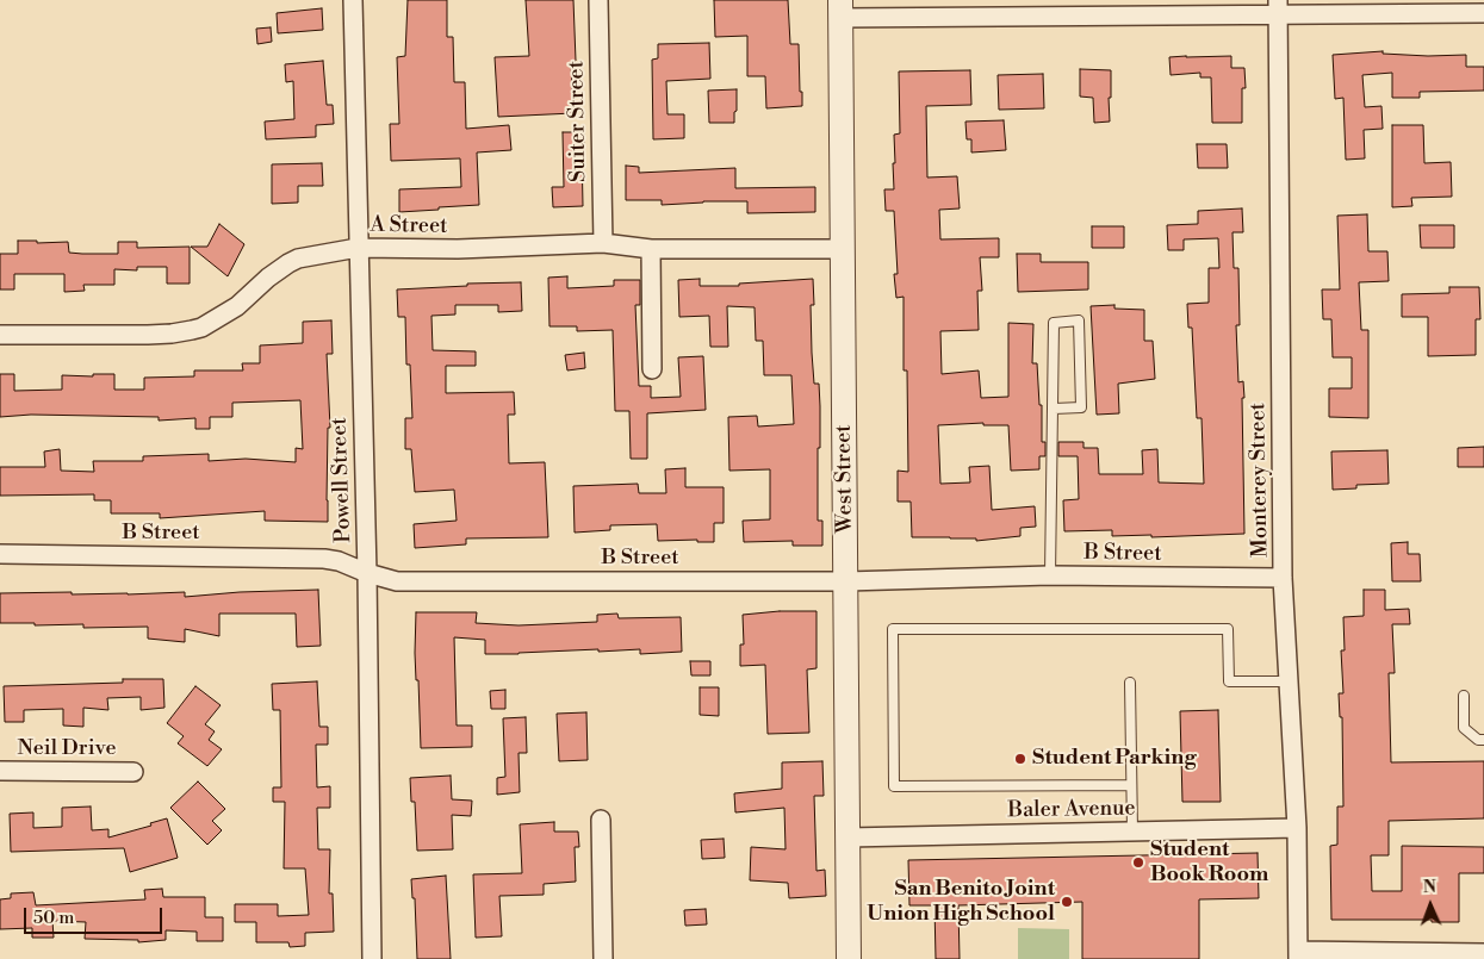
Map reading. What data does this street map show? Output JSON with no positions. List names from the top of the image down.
{
  "streets": {
    "street": [
      "Suiter Street",
      "A Street",
      "West Street",
      "Powell Street",
      "Monterey Street",
      "B Street",
      "Neil Drive",
      "Baler Avenue"
    ]
  },
  "crossings": [
    ["Suiter Street", "A Street"],
    ["A Street", "West Street"],
    ["A Street", "Powell Street"],
    ["West Street", "B Street"],
    ["West Street", "Baler Avenue"],
    ["Powell Street", "B Street"],
    ["Monterey Street", "B Street"],
    ["Monterey Street", "Baler Avenue"]
  ],
  "places": ["Student Parking", "Student Book Room", "San Benito Joint Union High School"],
  "scale_bar": "50 m",
  "north": "top"
}
